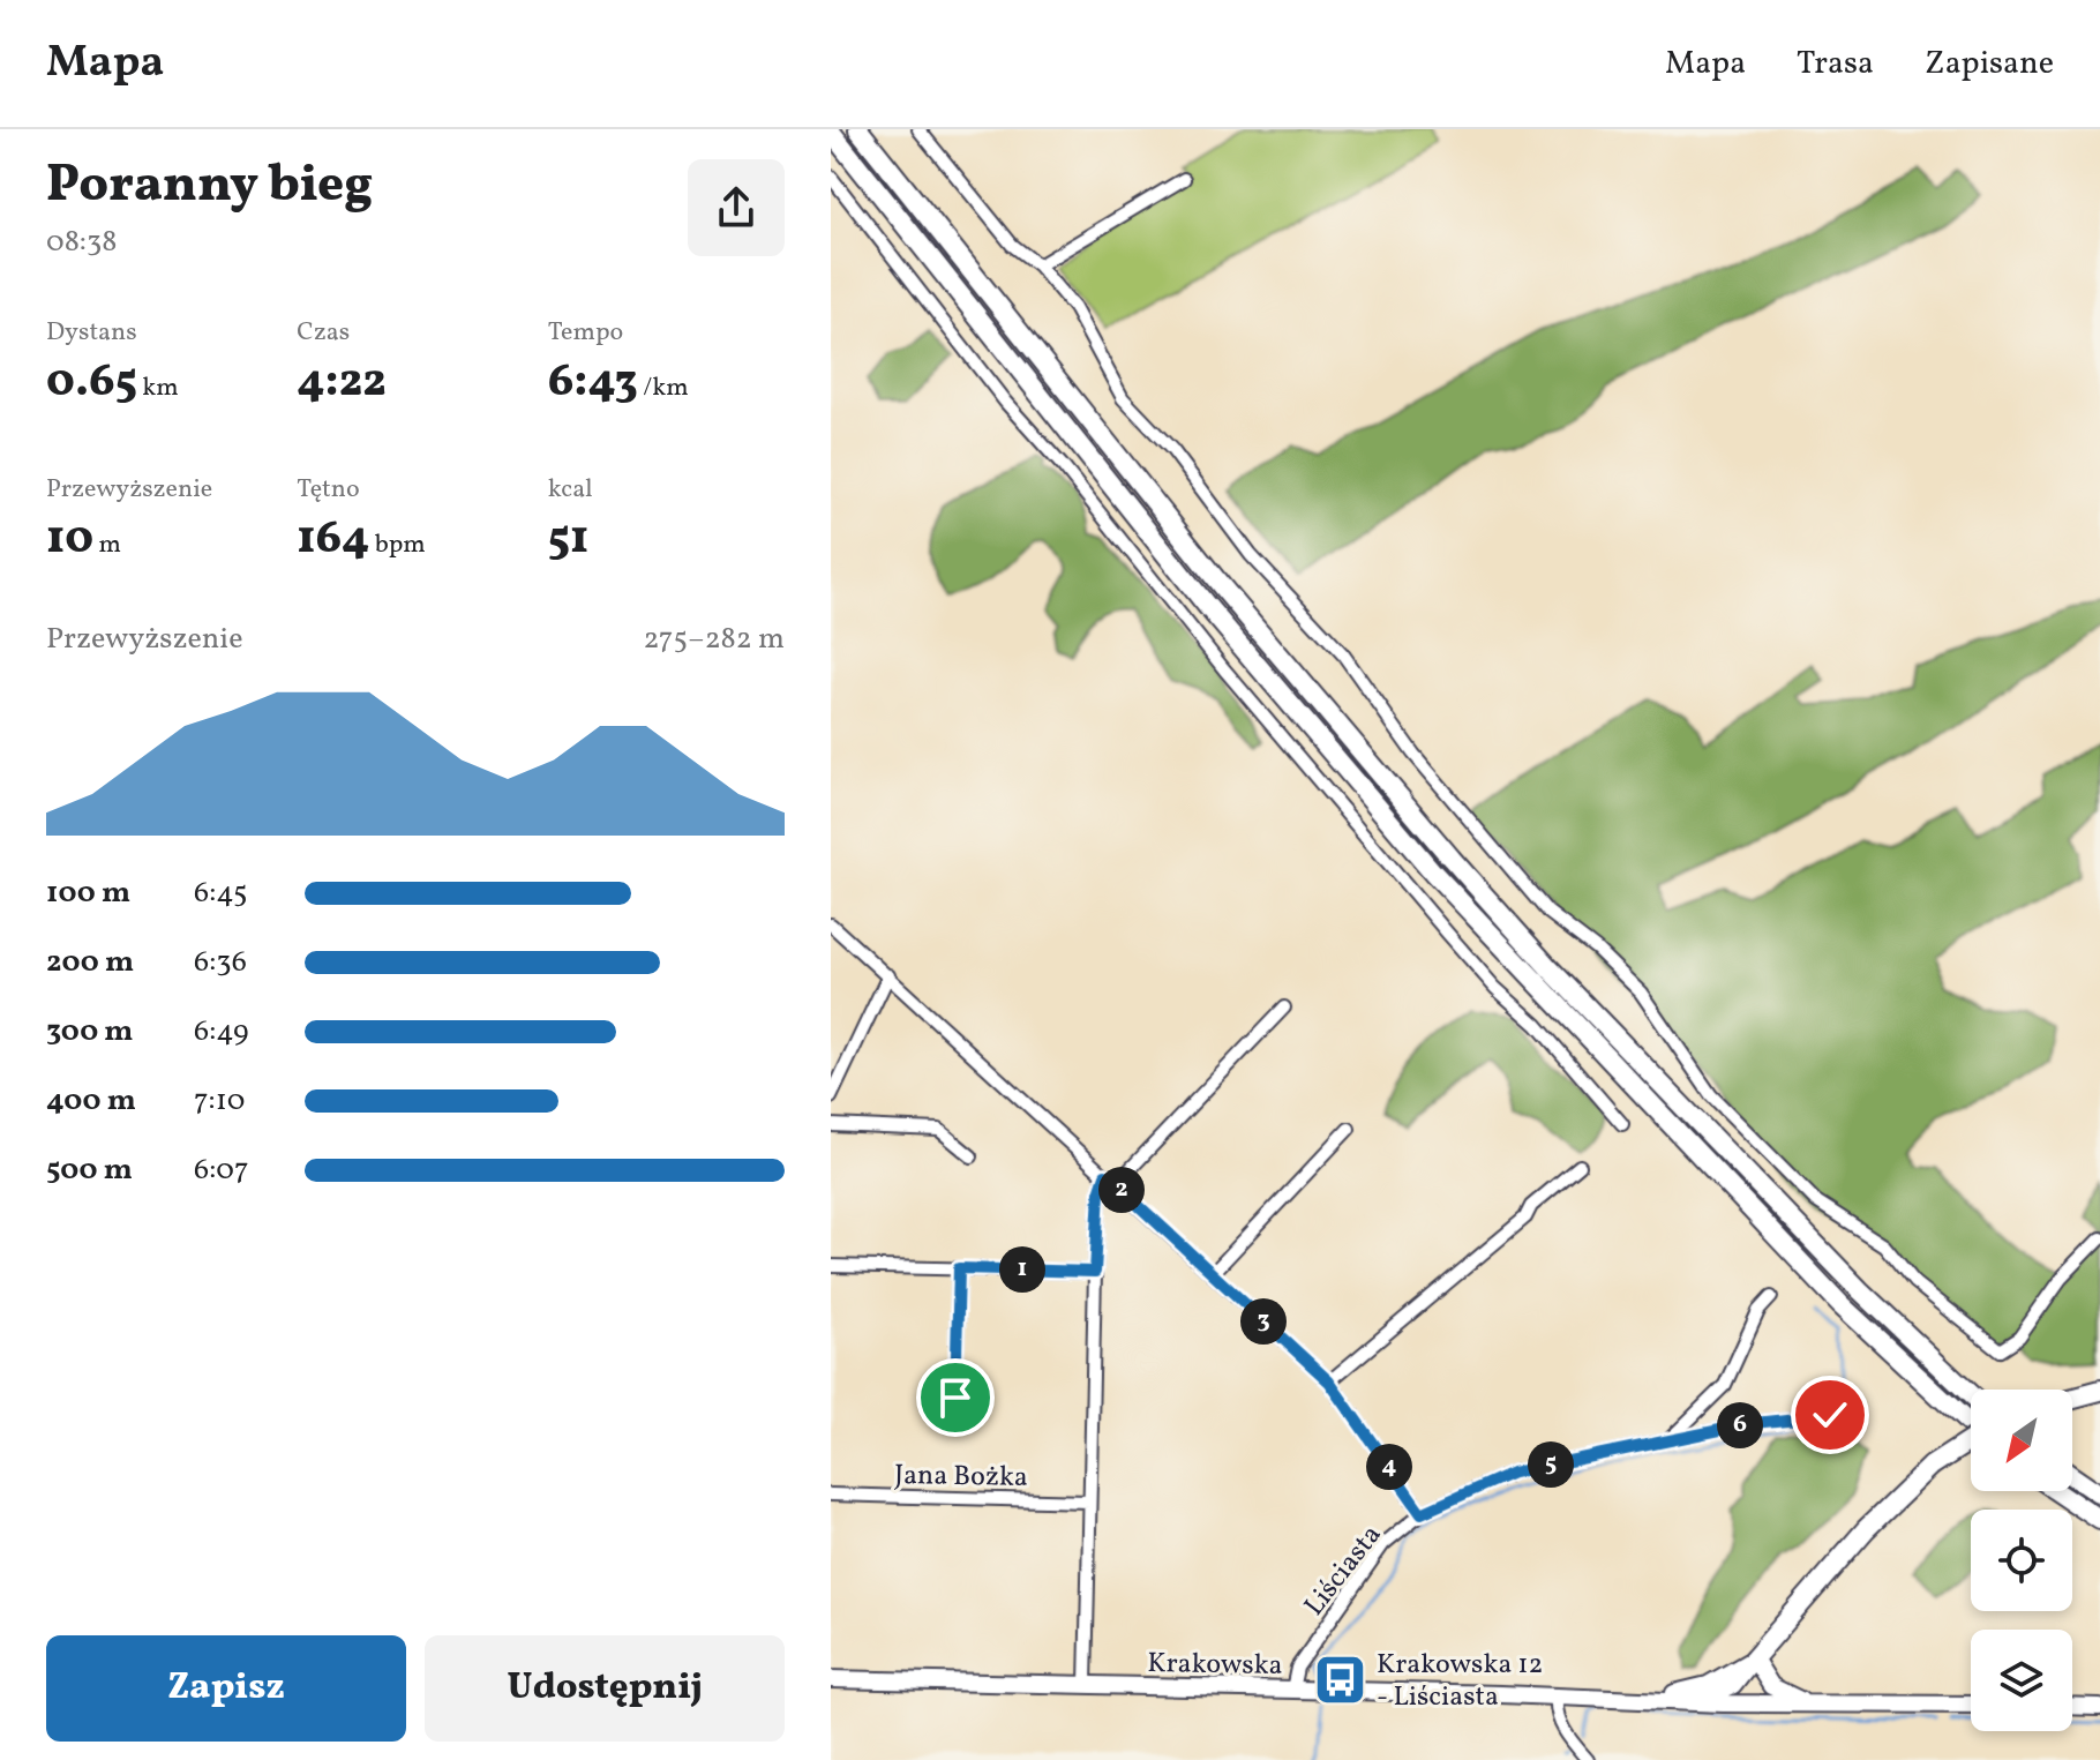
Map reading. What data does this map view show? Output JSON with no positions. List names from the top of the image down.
{
  "streets": {
    "main road": ["Krakowska"],
    "street": ["Jana Bożka", "Liściasta"]
  },
  "crossings": [
    ["Liściasta", "Krakowska"]
  ],
  "places": {
    "bus stop": ["Krakowska 12 - Liściasta"]
  },
  "north": "bottom left",
  "page": {
    "header": "Mapa",
    "nav": ["Mapa", "Trasa", "Zapisane"],
    "heading": ["Poranny bieg", "08:38"],
    "stats": [
      ["Dystans", "0.65 km"],
      ["Czas", "4:22"],
      ["Tempo", "6:43 /km"],
      ["Przewyższenie", "10 m"],
      ["Tętno", "164 bpm"],
      ["kcal", "51"]
    ],
    "chart": ["Przewyższenie", "275–282 m"],
    "list": [
      {
        "name": "100 m",
        "note": "6:45"
      },
      {
        "name": "200 m",
        "note": "6:36"
      },
      {
        "name": "300 m",
        "note": "6:49"
      },
      {
        "name": "400 m",
        "note": "7:10"
      },
      {
        "name": "500 m",
        "note": "6:07"
      }
    ],
    "pins": [
      "2",
      "1",
      "3",
      "6",
      "5",
      "4"
    ],
    "buttons": ["Zapisz", "Udostępnij"]
  }
}
